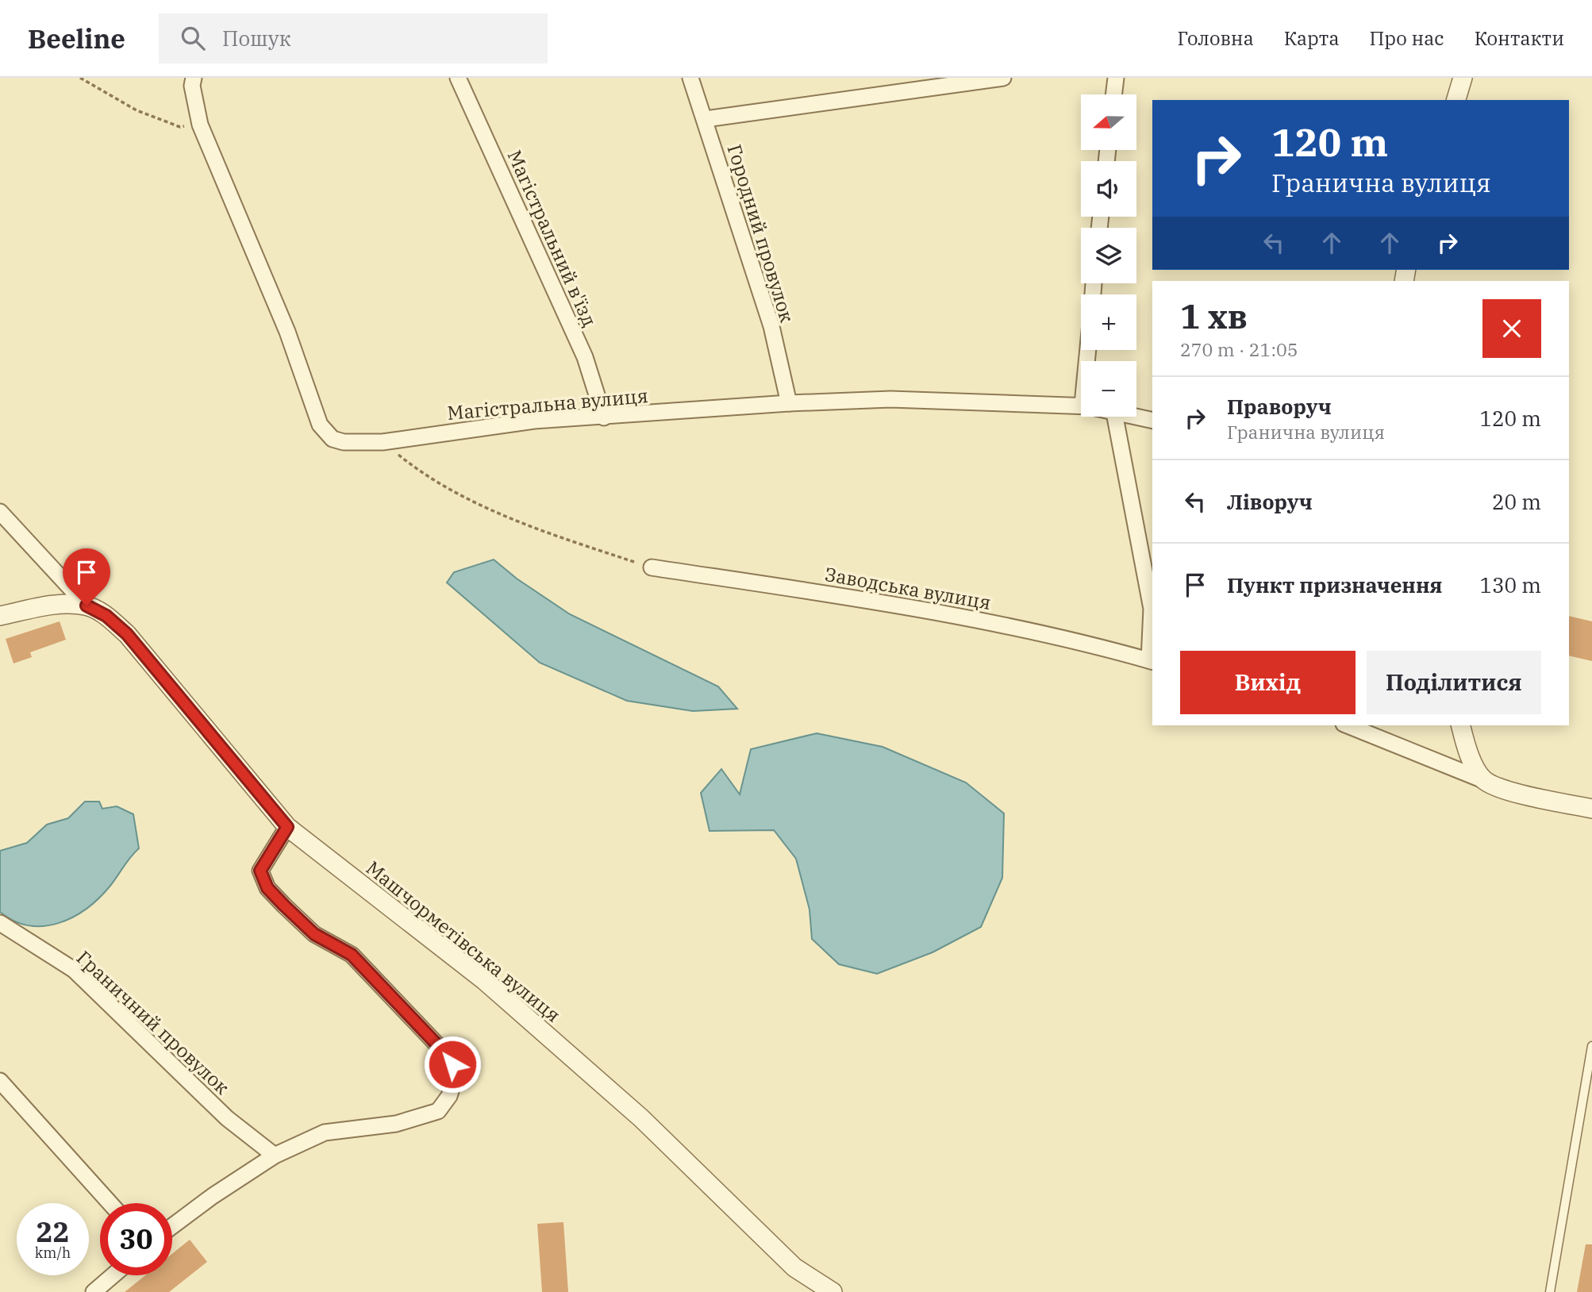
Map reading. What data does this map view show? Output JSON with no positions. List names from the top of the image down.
{
  "streets": {
    "street": [
      "Городний провулок",
      "Магістральний в'їзд",
      "Магістральна вулиця",
      "Заводська вулиця",
      "Машчорметівська вулиця",
      "Граничний провулок"
    ]
  },
  "crossings": [
    ["Городний провулок", "Магістральна вулиця"],
    ["Магістральний в'їзд", "Магістральна вулиця"]
  ],
  "north": "left",
  "page": {
    "header": "Beeline",
    "search": "Пошук",
    "nav": [
      "Головна",
      "Карта",
      "Про нас",
      "Контакти"
    ],
    "map_buttons": ["+", "−"],
    "turn": ["120 m", "Гранична вулиця"],
    "heading": ["1 хв", "270 m · 21:05"],
    "list": [
      {
        "name": "Праворуч",
        "note": "Гранична вулиця",
        "value": "120 m"
      },
      {
        "name": "Ліворуч",
        "value": "20 m"
      },
      {
        "name": "Пункт призначення",
        "value": "130 m"
      }
    ],
    "buttons": ["Вихід", "Поділитися"],
    "speed": "22 km/h",
    "limit": "30"
  }
}
